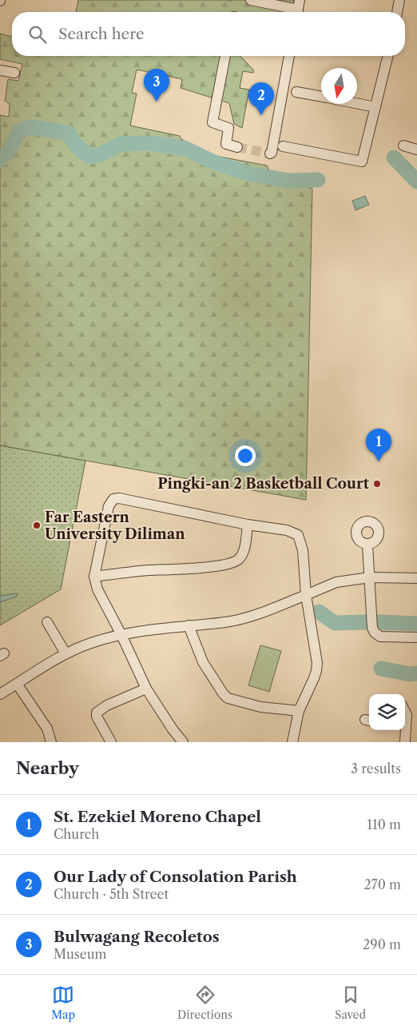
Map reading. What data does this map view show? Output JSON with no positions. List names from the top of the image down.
{
  "places": ["Pingki-an 2 Basketball Court", "Far Eastern University Diliman"],
  "north": "bottom",
  "page": {
    "search": "Search here",
    "pins": ["3", "2", "1"],
    "heading": ["Nearby", "3 results"],
    "list": [
      {
        "mark": "1",
        "name": "St. Ezekiel Moreno Chapel",
        "note": "Church",
        "value": "110 m"
      },
      {
        "mark": "2",
        "name": "Our Lady of Consolation Parish",
        "note": "Church · 5th Street",
        "value": "270 m"
      },
      {
        "mark": "3",
        "name": "Bulwagang Recoletos",
        "note": "Museum",
        "value": "290 m"
      }
    ],
    "nav": ["Map", "Directions", "Saved"]
  }
}
